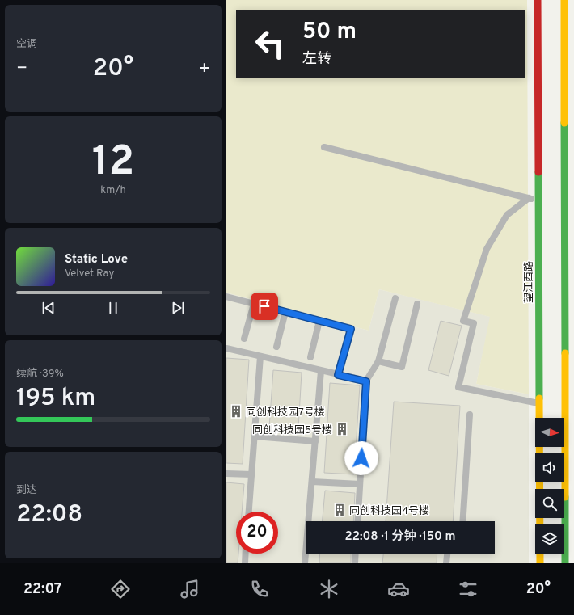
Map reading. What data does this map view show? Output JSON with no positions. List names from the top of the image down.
{
  "streets": {
    "main road": ["望江西路"]
  },
  "places": {
    "building": ["同创科技园7号楼", "同创科技园5号楼", "同创科技园4号楼"]
  },
  "north": "right",
  "page": {
    "tile": [
      "空调",
      ["12", "km/h"],
      ["续航 · 39%", "195 km"],
      ["到达", "22:08"]
    ],
    "turn": ["50 m", "左转"],
    "heat": ["−", "20°", "+"],
    "song": ["Static Love", "Velvet Ray"],
    "limit": "20",
    "trip": "22:08 · 1 分钟 · 150 m",
    "tabs": ["22:07", "20°"]
  }
}
